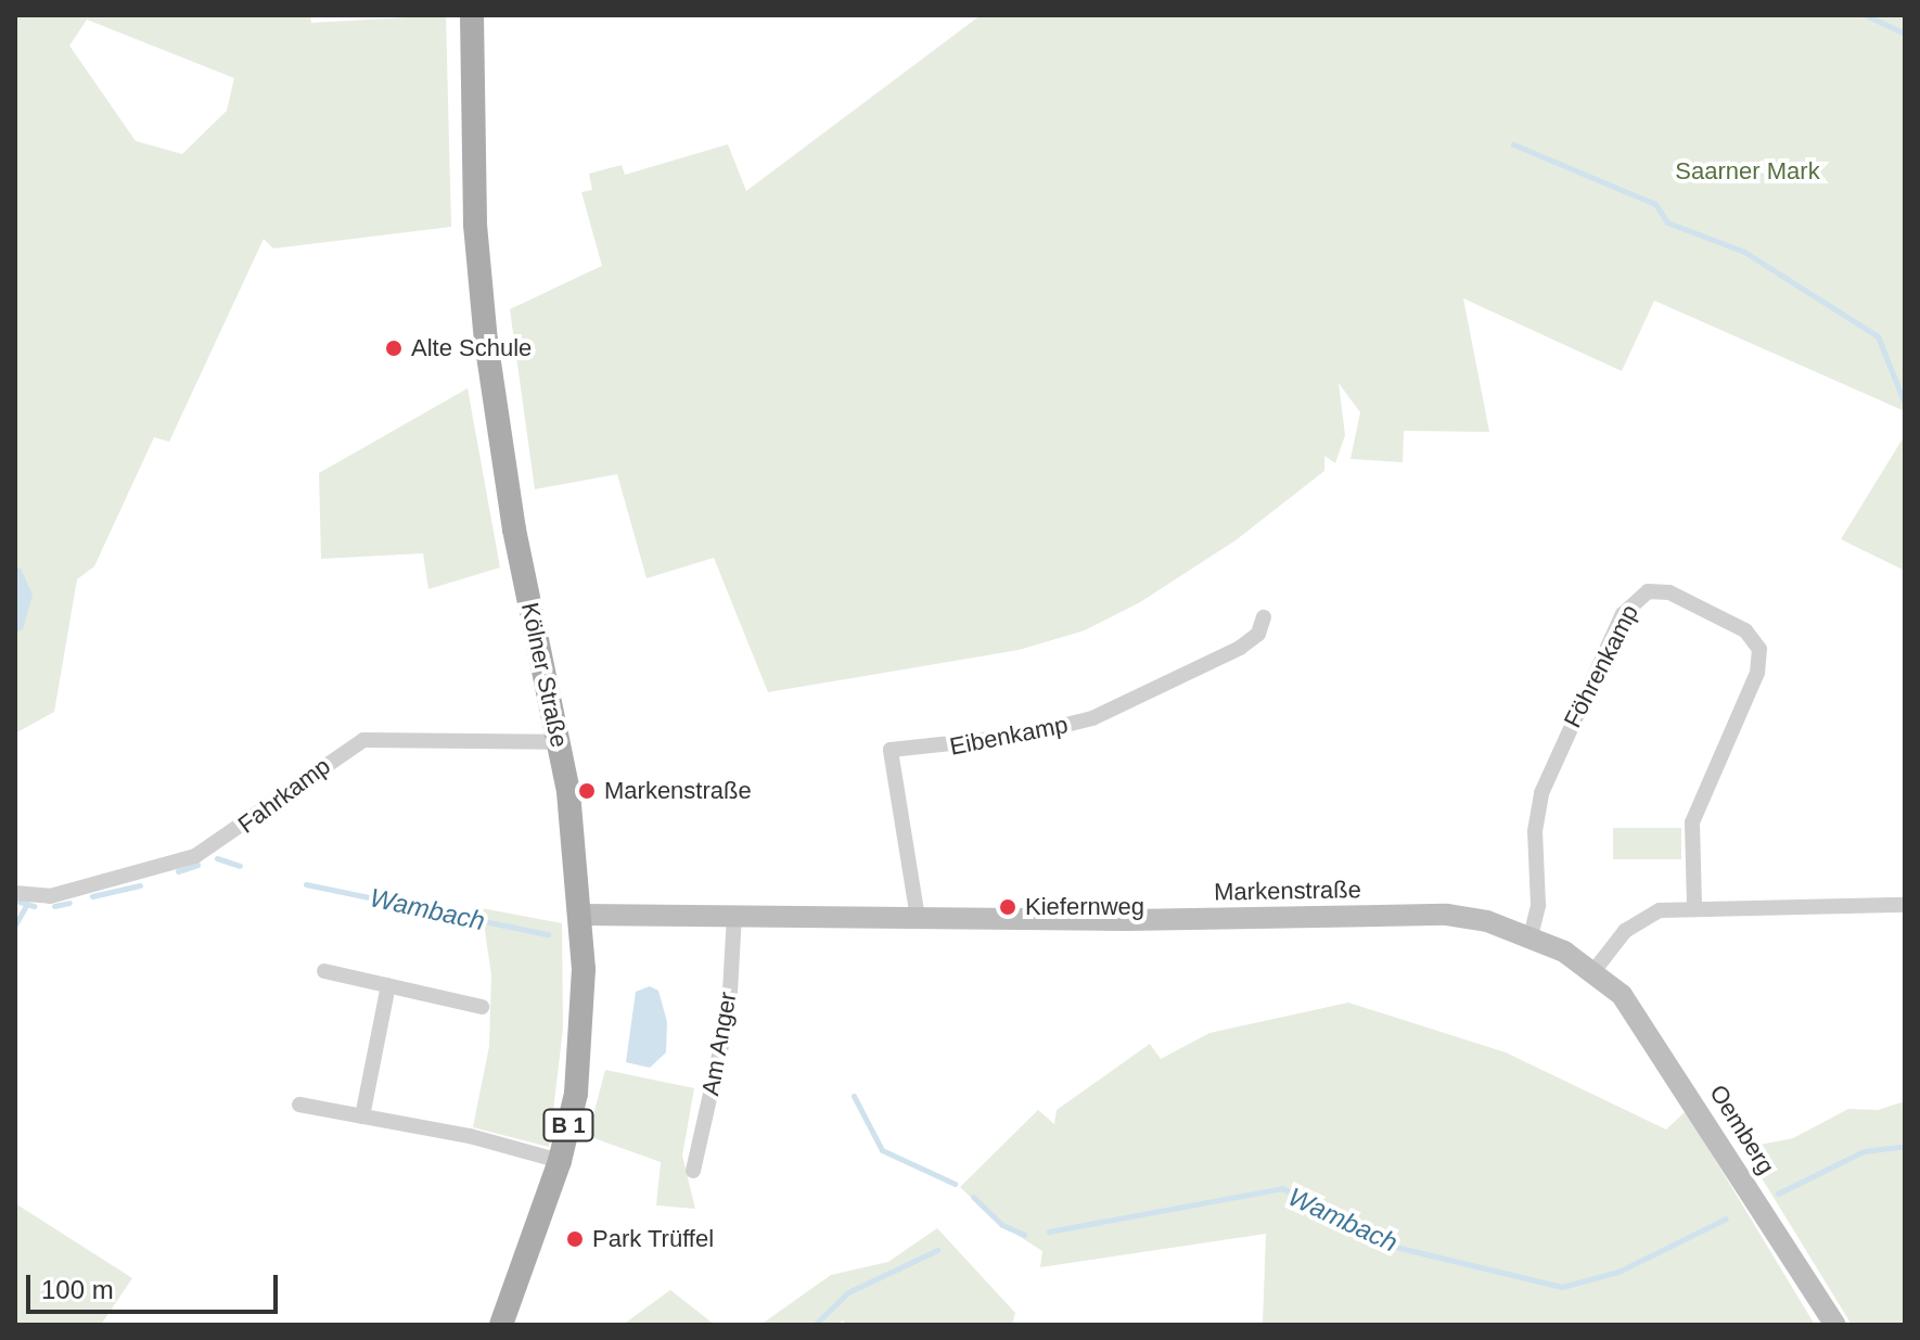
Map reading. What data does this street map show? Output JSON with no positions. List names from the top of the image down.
{
  "streets": {
    "main road": ["Kölner Straße", "B 1"],
    "street": [
      "Föhrenkamp",
      "Eibenkamp",
      "Fahrkamp",
      "Markenstraße",
      "Am Anger",
      "Oemberg"
    ]
  },
  "crossings": [
    ["Föhrenkamp", "Markenstraße"],
    ["Kölner Straße", "Fahrkamp"],
    ["Kölner Straße", "Markenstraße"],
    ["Eibenkamp", "Markenstraße"],
    ["Markenstraße", "Am Anger"],
    ["Markenstraße", "Oemberg"]
  ],
  "water": ["Wambach"],
  "parks": ["Saarner Mark"],
  "places": [
    "Alte Schule",
    "Markenstraße",
    "Kiefernweg",
    "Park Trüffel"
  ],
  "scale_bar": "100 m"
}
